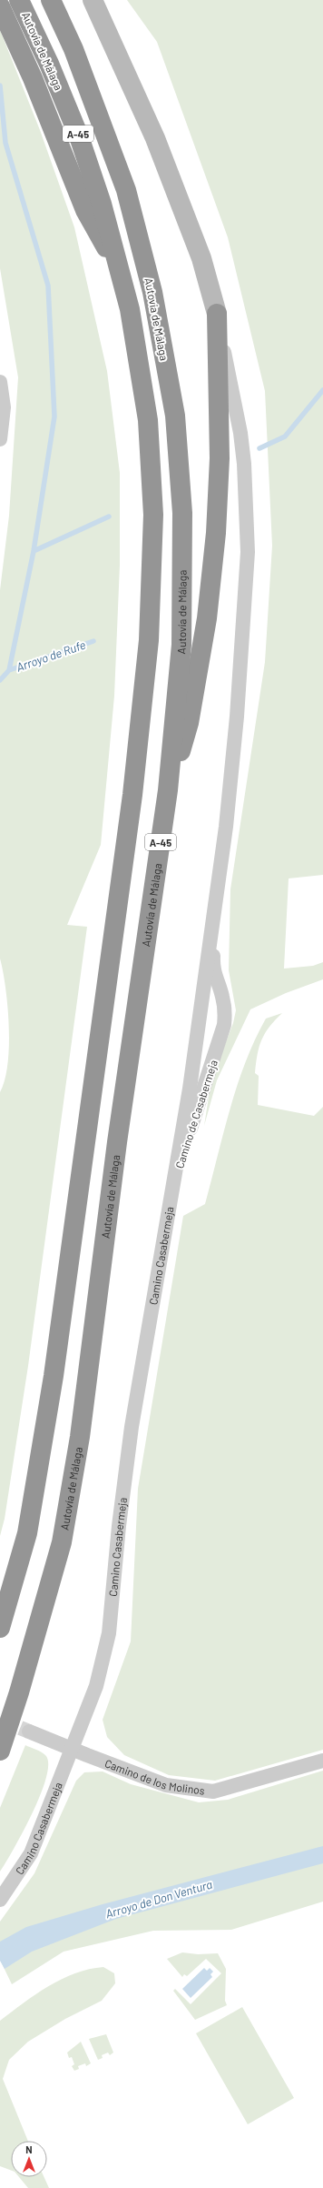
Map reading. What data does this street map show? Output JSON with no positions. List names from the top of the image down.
{
  "streets": {
    "highway": ["Autovía de Málaga", "A-45"],
    "street": ["Camino de Casabermeja", "Camino Casabermeja", "Camino de los Molinos"]
  },
  "crossings": [
    ["Camino de Casabermeja", "Camino Casabermeja"],
    ["Camino Casabermeja", "Camino de los Molinos"]
  ],
  "water": ["Arroyo de Rufe", "Arroyo de Don Ventura"],
  "north": "top"
}
